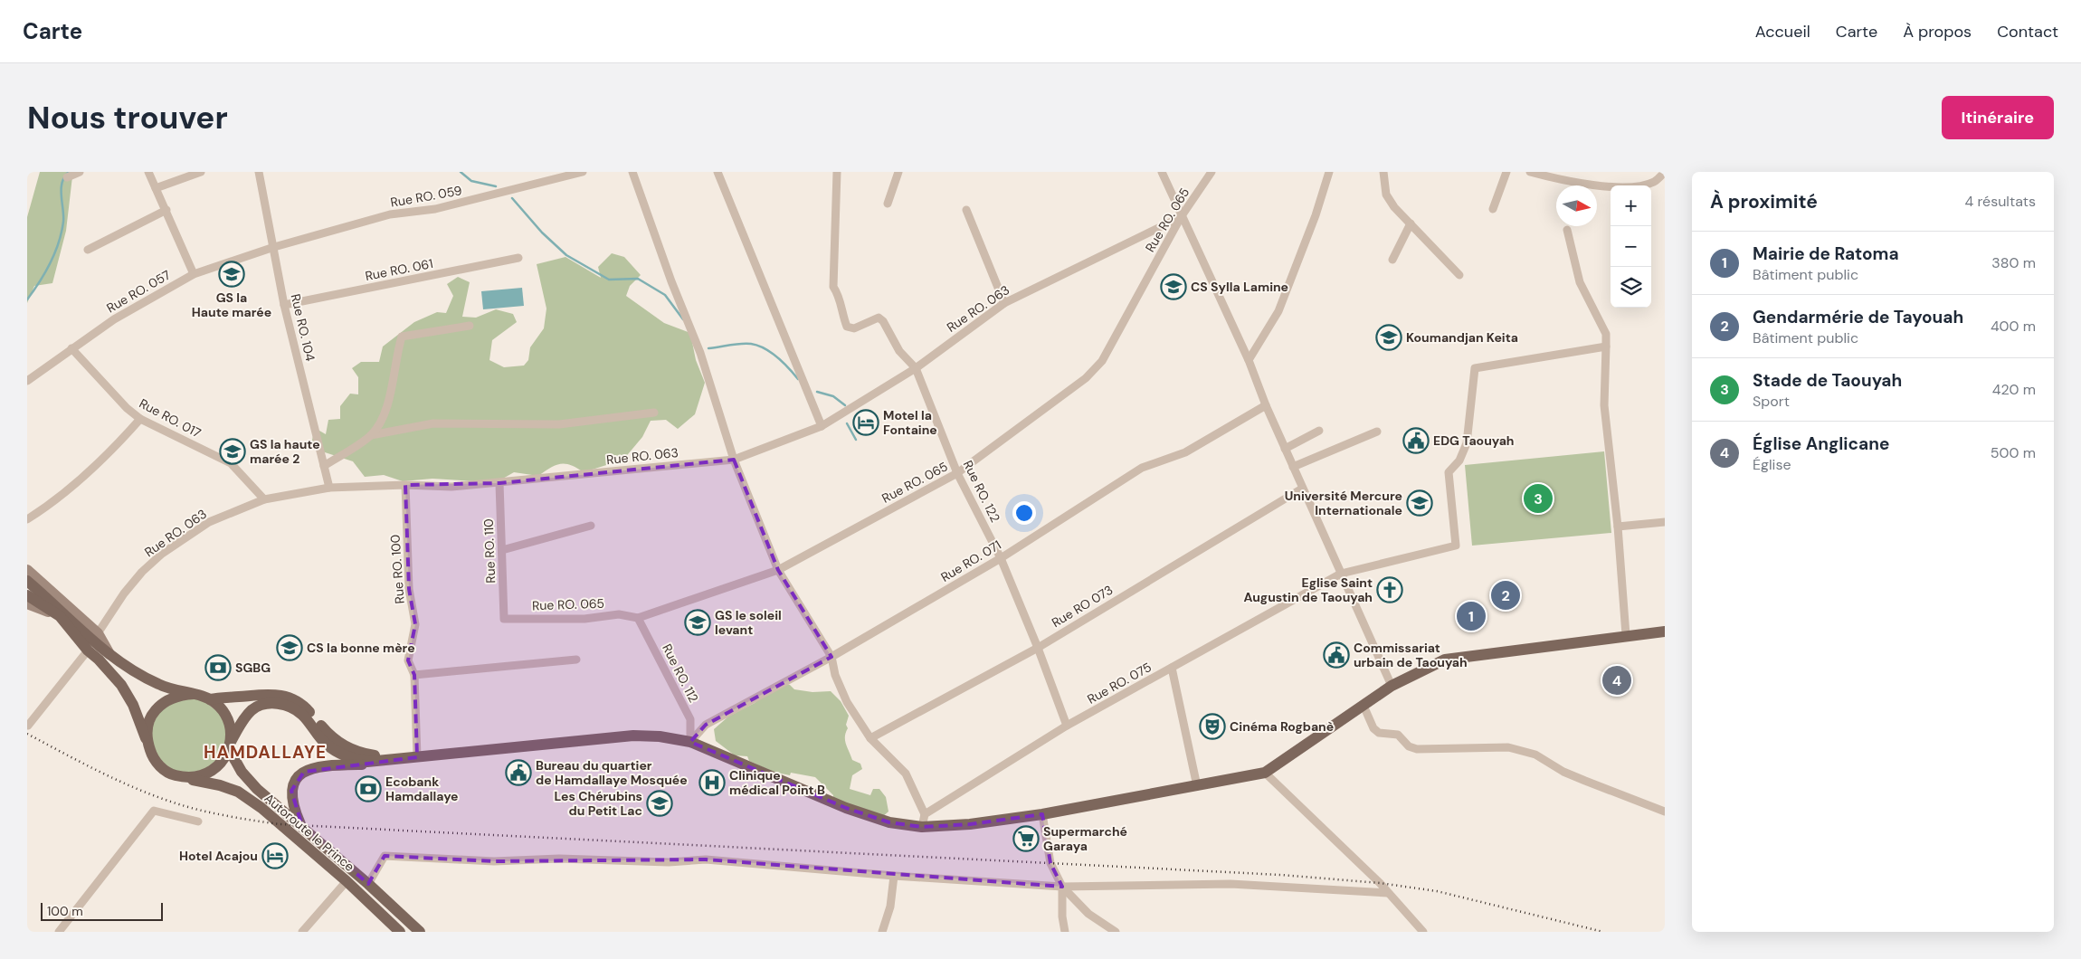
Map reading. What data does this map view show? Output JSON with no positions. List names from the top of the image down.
{
  "streets": {
    "main road": ["Autoroute le Prince"],
    "street": [
      "Rue RO. 059",
      "Rue RO. 065",
      "Rue RO. 061",
      "Rue RO. 057",
      "Rue RO. 063",
      "Rue RO. 104",
      "Rue RO. 017",
      "Rue RO. 122",
      "Rue RO. 110",
      "Rue RO. 071",
      "Rue RO. 100",
      "Rue RO 073",
      "Rue RO. 112",
      "Rue RO. 075"
    ]
  },
  "crossings": [
    ["Rue RO. 059", "Rue RO. 057"],
    ["Rue RO. 059", "Rue RO. 104"],
    ["Rue RO. 065", "Rue RO. 063"],
    ["Rue RO. 065", "Rue RO. 122"],
    ["Rue RO. 065", "Rue RO. 110"],
    ["Rue RO. 065", "Rue RO. 112"],
    ["Rue RO. 061", "Rue RO. 104"],
    ["Rue RO. 057", "Rue RO. 104"],
    ["Rue RO. 057", "Rue RO. 017"],
    ["Rue RO. 063", "Rue RO. 104"],
    ["Rue RO. 063", "Rue RO. 017"],
    ["Rue RO. 063", "Rue RO. 122"],
    ["Rue RO. 063", "Rue RO. 110"],
    ["Rue RO. 063", "Rue RO. 100"],
    ["Rue RO. 122", "Rue RO. 071"],
    ["Rue RO. 122", "Rue RO 073"],
    ["Rue RO. 122", "Rue RO. 075"],
    ["Rue RO. 071", "Rue RO. 112"]
  ],
  "districts": ["HAMDALLAYE"],
  "places": {
    "school or university": [
      "GS la Haute marée",
      "CS Sylla Lamine",
      "Koumandjan Keita",
      "GS la haute marée 2",
      "Université Mercure Internationale",
      "GS le soleil levant",
      "CS la bonne mère",
      "Les Chérubins du Petit Lac"
    ],
    "hotel": ["Motel la Fontaine", "Hotel Acajou"],
    "public building": ["EDG Taouyah", "Commissariat urbain de Taouyah", "Bureau du quartier de Hamdallaye Mosquée"],
    "church": ["Eglise Saint Augustin de Taouyah"],
    "bank": ["SGBG", "Ecobank Hamdallaye"],
    "theatre": ["Cinéma Rogbanè"],
    "hospital": ["Clinique médical Point B"],
    "supermarket": ["Supermarché Garaya"]
  },
  "scale_bar": "100 m",
  "north": "right",
  "page": {
    "header": "Carte",
    "nav": [
      "Accueil",
      "Carte",
      "À propos",
      "Contact"
    ],
    "buttons": "Itinéraire",
    "title": "Nous trouver",
    "heading": ["À proximité", "4 résultats"],
    "map_buttons": ["+", "−"],
    "list": [
      {
        "mark": "1",
        "name": "Mairie de Ratoma",
        "note": "Bâtiment public",
        "value": "380 m"
      },
      {
        "mark": "2",
        "name": "Gendarmérie de Tayouah",
        "note": "Bâtiment public",
        "value": "400 m"
      },
      {
        "mark": "3",
        "name": "Stade de Taouyah",
        "note": "Sport",
        "value": "420 m"
      },
      {
        "mark": "4",
        "name": "Église Anglicane",
        "note": "Église",
        "value": "500 m"
      }
    ],
    "pins": [
      "3",
      "2",
      "1",
      "4"
    ],
    "scale": "100 m"
  }
}
